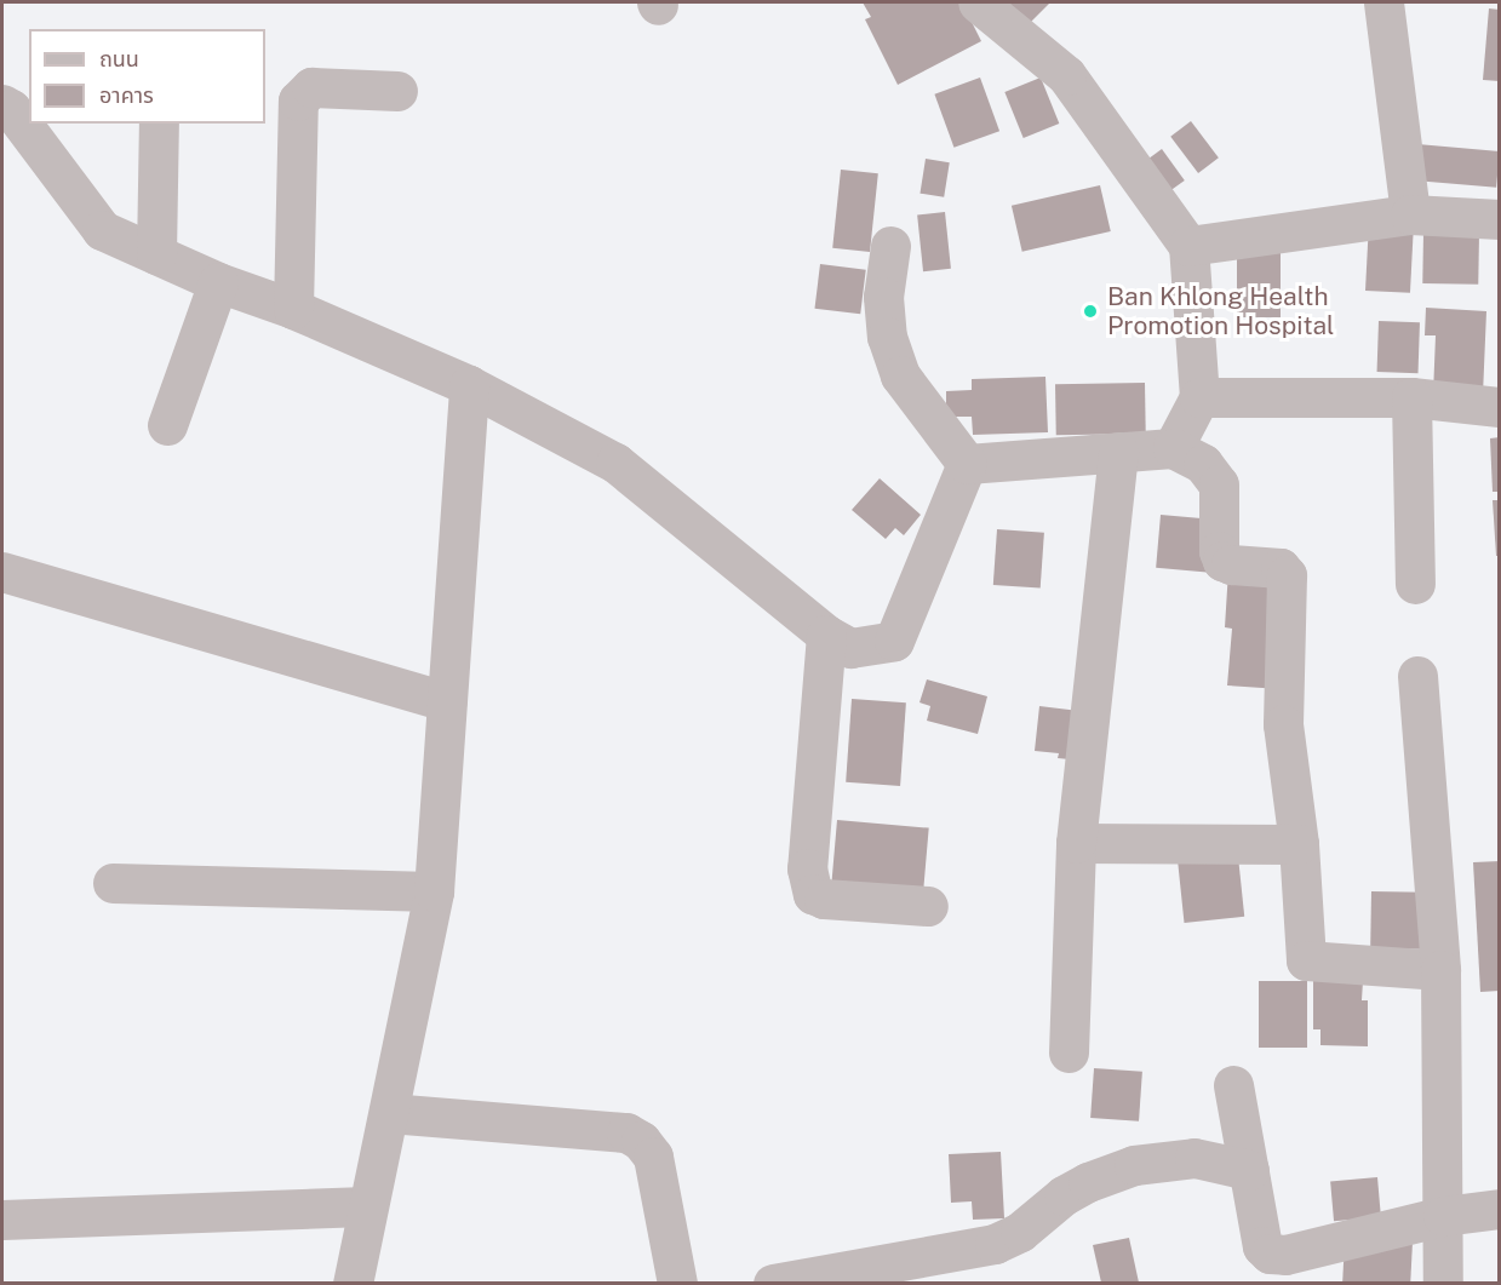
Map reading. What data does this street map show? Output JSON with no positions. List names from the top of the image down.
{
  "places": ["Ban Khlong Health Promotion Hospital"],
  "legend": ["ถนน", "อาคาร"]
}
